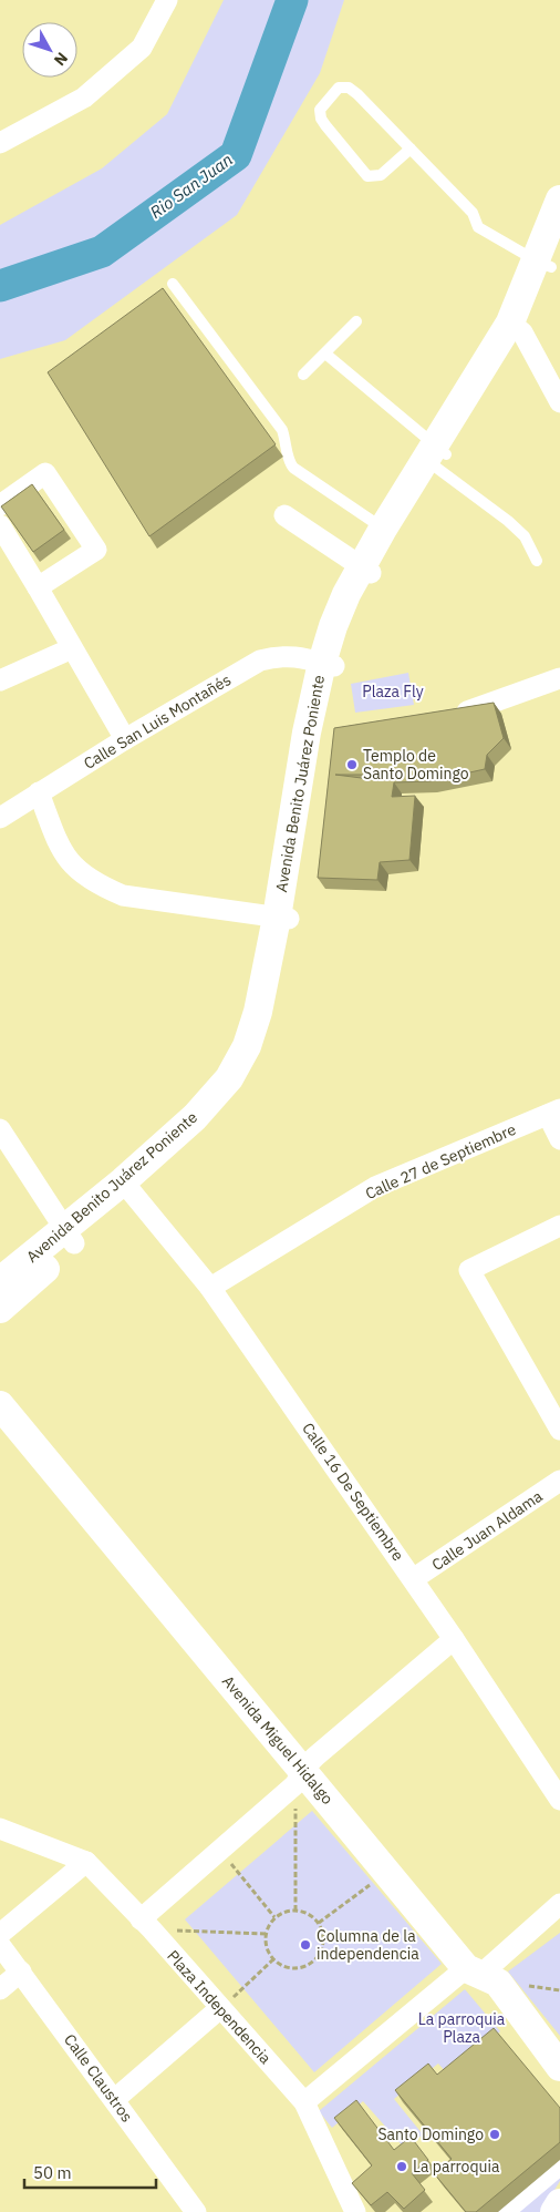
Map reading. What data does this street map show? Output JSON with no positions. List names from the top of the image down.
{
  "streets": {
    "main road": ["Avenida Benito Juárez Poniente", "Avenida Miguel Hidalgo"],
    "street": [
      "Calle San Luis Montañés",
      "Calle 27 de Septiembre",
      "Calle 16 De Septiembre",
      "Calle Juan Aldama",
      "Plaza Independencia",
      "Calle Claustros"
    ]
  },
  "crossings": [
    ["Calle San Luis Montañés", "Avenida Benito Juárez Poniente"],
    ["Avenida Benito Juárez Poniente", "Calle 16 De Septiembre"],
    ["Calle 27 de Septiembre", "Calle 16 De Septiembre"],
    ["Calle 16 De Septiembre", "Calle Juan Aldama"]
  ],
  "water": ["Rio San Juan"],
  "parks": ["Plaza Fly", "La parroquia Plaza"],
  "places": [
    "Templo de Santo Domingo",
    "Columna de la independencia",
    "Santo Domingo",
    "La parroquia"
  ],
  "scale_bar": "50 m",
  "north": "bottom right"
}
